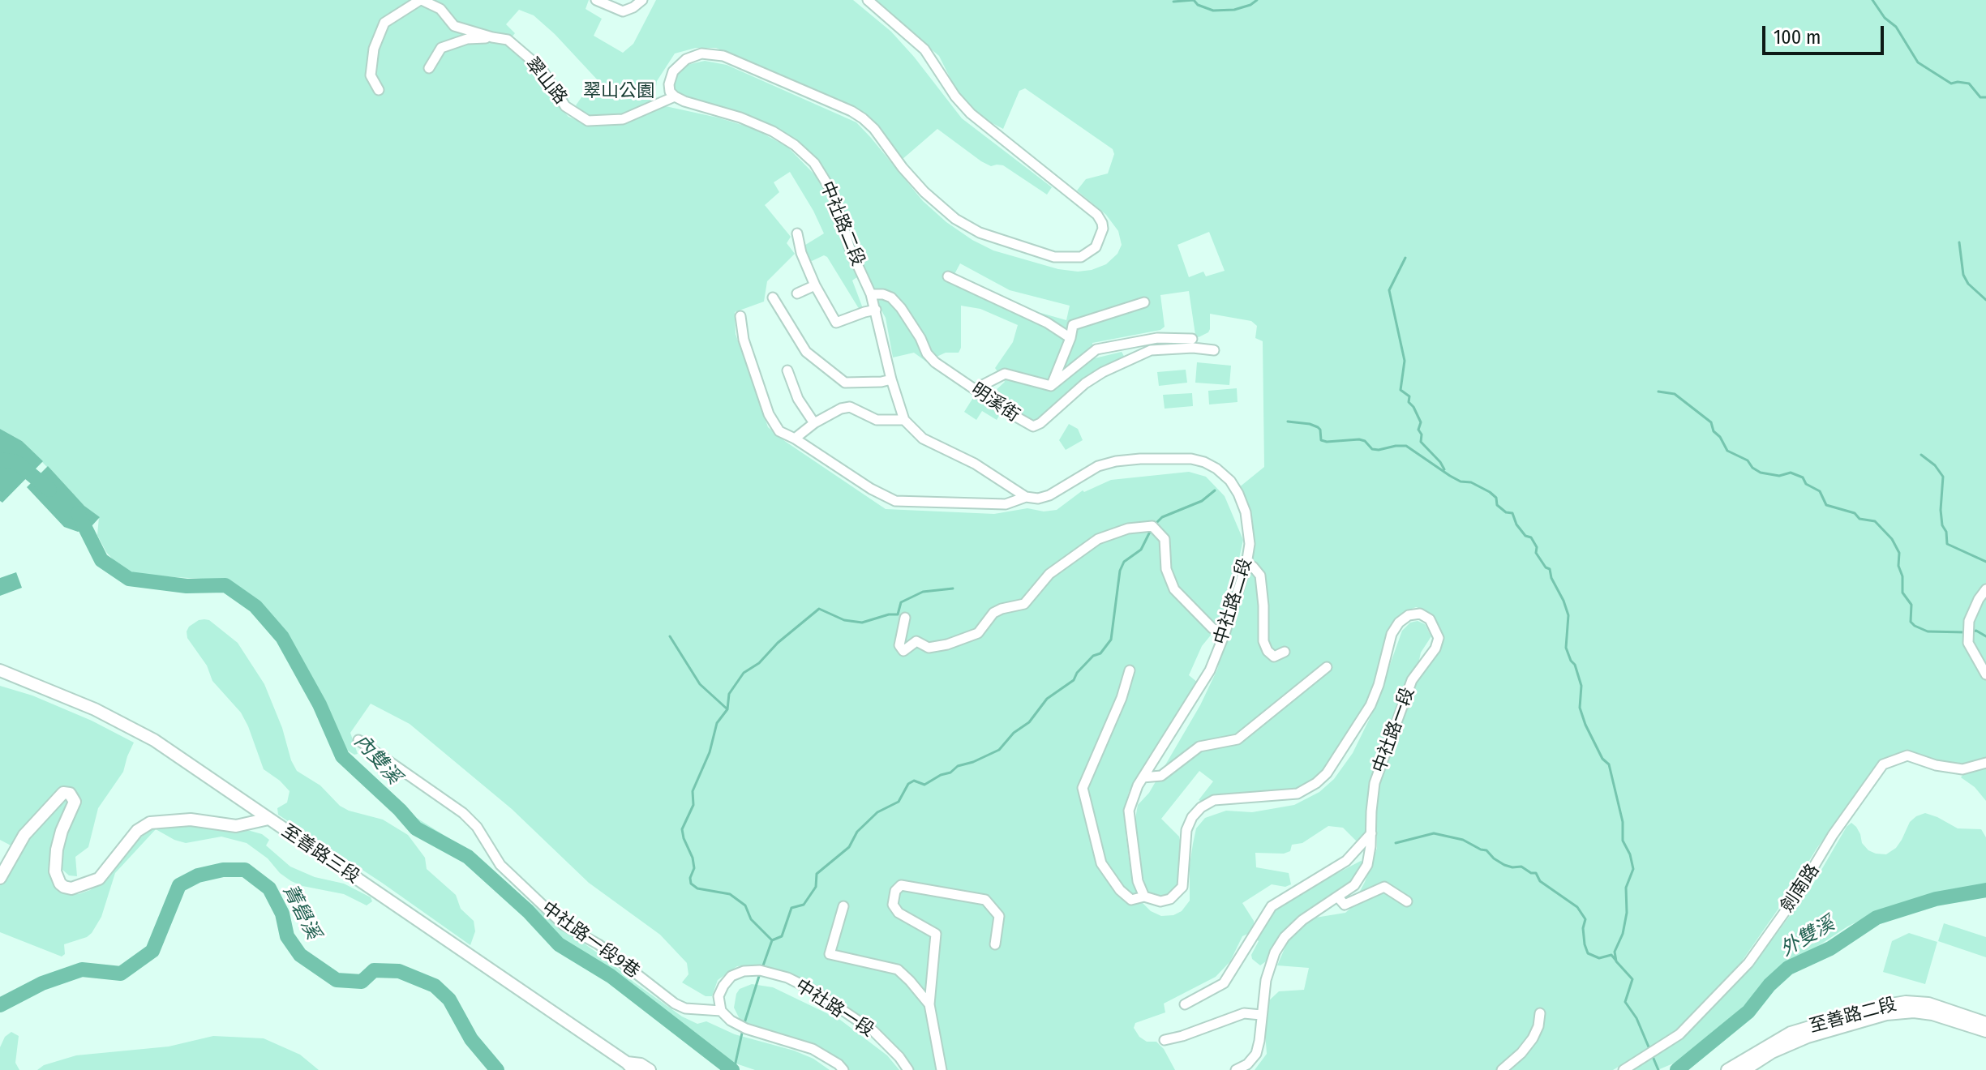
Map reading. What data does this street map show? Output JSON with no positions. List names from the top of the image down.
{
  "streets": {
    "street": [
      "翠山路",
      "中社路二段",
      "明溪街",
      "中社路一段",
      "至善路三段",
      "劍南路",
      "中社路一段9巷",
      "至善路二段"
    ]
  },
  "crossings": [
    ["翠山路", "中社路二段"],
    ["中社路二段", "明溪街"],
    ["中社路二段", "中社路一段"],
    ["中社路一段", "中社路一段9巷"]
  ],
  "water": ["內雙溪", "菁礐溪", "外雙溪"],
  "parks": ["翠山公園"],
  "scale_bar": "100 m"
}
